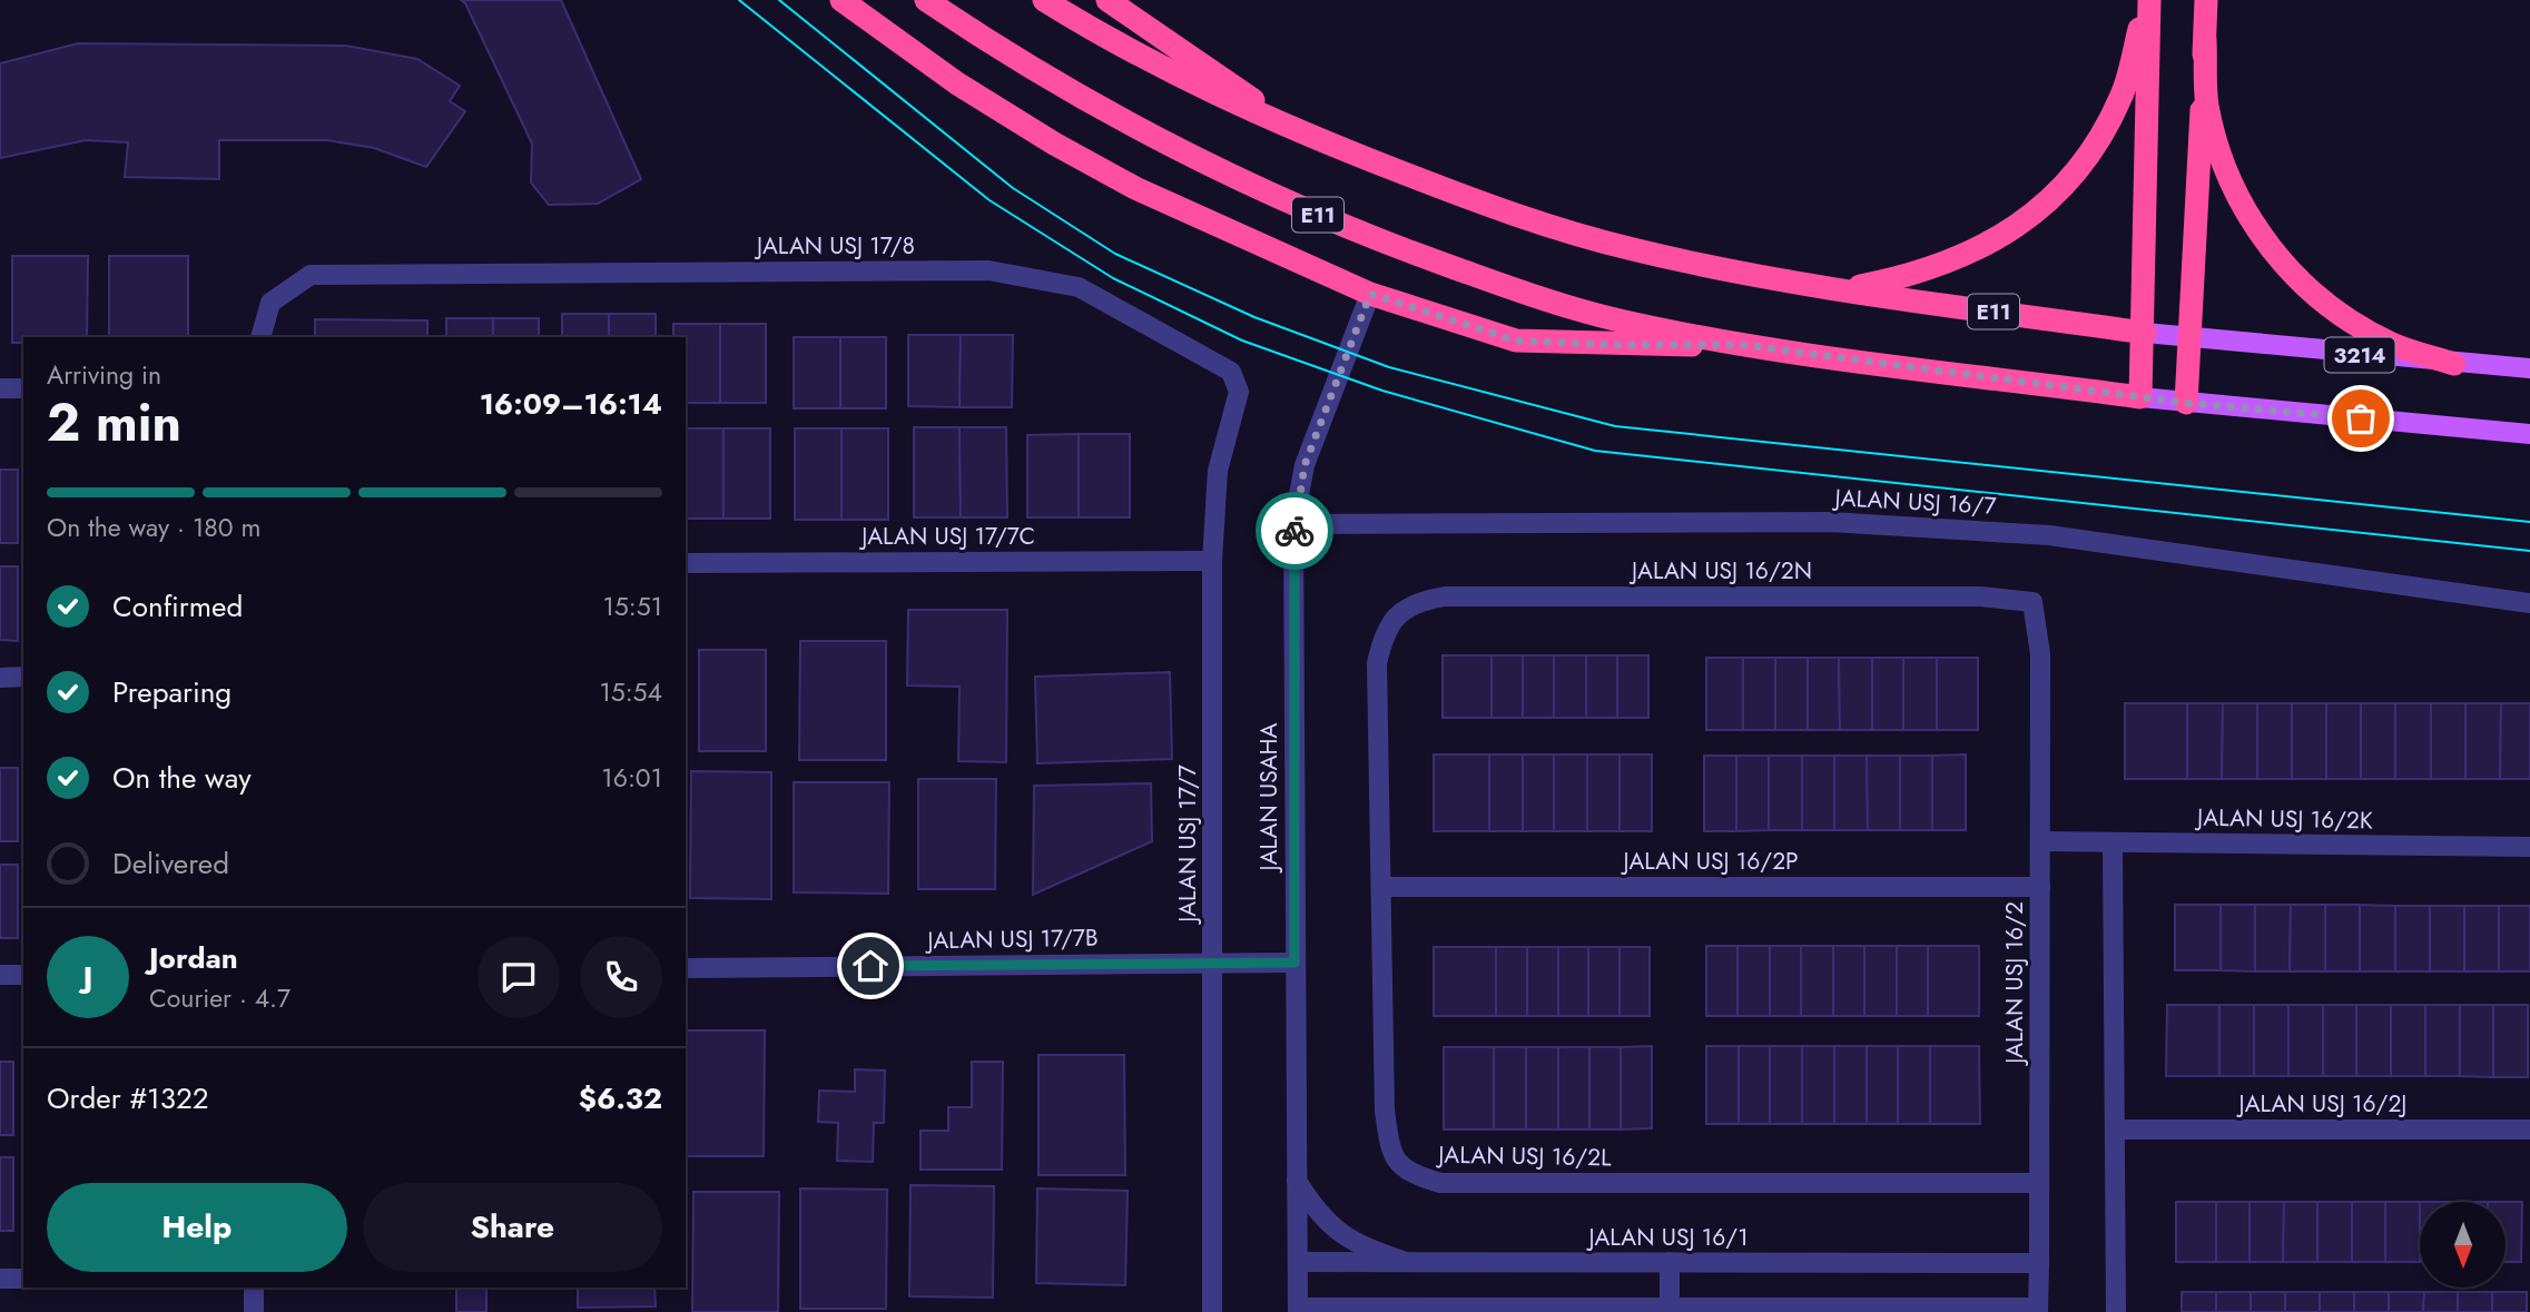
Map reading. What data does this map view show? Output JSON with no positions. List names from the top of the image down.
{
  "streets": {
    "highway": ["E11"],
    "main road": ["3214"],
    "street": [
      "JALAN USJ 17/8",
      "JALAN USJ 16/7",
      "JALAN USJ 17/7C",
      "JALAN USJ 16/2N",
      "JALAN USAHA",
      "JALAN USJ 16/2K",
      "JALAN USJ 17/7",
      "JALAN USJ 16/2P",
      "JALAN USJ 17/7B",
      "JALAN USJ 16/2",
      "JALAN USJ 16/2J",
      "JALAN USJ 16/2L",
      "JALAN USJ 16/1"
    ]
  },
  "crossings": [
    ["E11", "3214"],
    ["JALAN USJ 17/8", "JALAN USJ 17/7C"],
    ["JALAN USJ 17/8", "JALAN USJ 17/7"],
    ["JALAN USJ 16/7", "JALAN USAHA"],
    ["JALAN USJ 17/7C", "JALAN USJ 17/7"],
    ["JALAN USJ 16/2N", "JALAN USJ 16/2"],
    ["JALAN USJ 16/2N", "JALAN USJ 16/2L"],
    ["JALAN USAHA", "JALAN USJ 17/7B"],
    ["JALAN USAHA", "JALAN USJ 16/1"],
    ["JALAN USJ 16/2K", "JALAN USJ 16/2"],
    ["JALAN USJ 17/7", "JALAN USJ 17/7B"],
    ["JALAN USJ 16/2P", "JALAN USJ 16/2"],
    ["JALAN USJ 16/2P", "JALAN USJ 16/2L"],
    ["JALAN USJ 16/2", "JALAN USJ 16/2L"],
    ["JALAN USJ 16/2", "JALAN USJ 16/1"]
  ],
  "north": "bottom",
  "page": {
    "heading": ["2 min", "Arriving in", "16:09–16:14"],
    "panel": [
      "Jordan",
      "Courier · 4.7",
      "Order #1322",
      "$6.32"
    ],
    "bar": "On the way · 180 m",
    "list": [
      ["Confirmed", "15:51"],
      ["Preparing", "15:54"],
      ["On the way", "16:01"],
      "Delivered"
    ],
    "round": "J",
    "buttons": ["Help", "Share"]
  }
}
